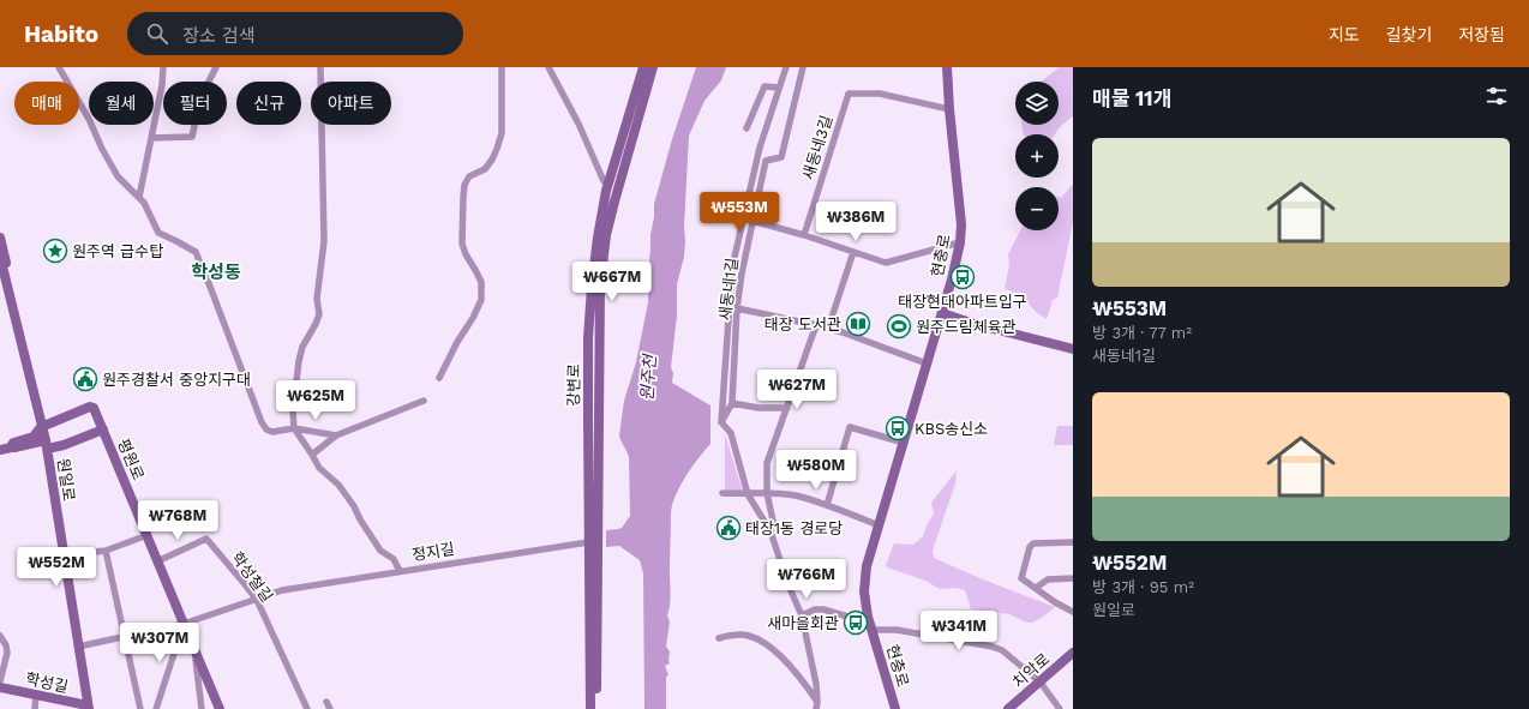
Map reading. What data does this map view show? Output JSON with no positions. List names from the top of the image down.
{
  "streets": {
    "street": [
      "새동네3길",
      "현충로",
      "새동네1길",
      "강변로",
      "평원로",
      "원일로",
      "정지길",
      "학성철길",
      "치악로",
      "학성길"
    ]
  },
  "crossings": [
    ["새동네3길", "현충로"],
    ["현충로", "치악로"],
    ["강변로", "정지길"],
    ["평원로", "원일로"],
    ["평원로", "정지길"],
    ["평원로", "학성철길"],
    ["원일로", "정지길"],
    ["원일로", "학성길"],
    ["정지길", "학성철길"]
  ],
  "districts": ["학성동"],
  "water": ["원주천"],
  "places": {
    "place": ["원주역 급수탑"],
    "bus stop": ["태장현대아파트입구", "KBS송신소", "새마을회관"],
    "library": ["태장 도서관"],
    "sports": ["원주드림체육관"],
    "public building": ["원주경찰서 중앙지구대", "태장1동 경로당"]
  },
  "page": {
    "header": "Habito",
    "search": "장소 검색",
    "nav": ["지도", "길찾기", "저장됨"],
    "heading": "매물 11개",
    "map_buttons": ["+", "−"],
    "chip": [
      "매매",
      "월세",
      "필터",
      "신규",
      "아파트"
    ],
    "list": [
      {
        "name": "₩553M",
        "note": "방 3개 · 77 m² · 새동네1길"
      },
      {
        "name": "₩552M",
        "note": "방 3개 · 95 m² · 원일로"
      }
    ],
    "price": [
      "₩553M",
      "₩386M",
      "₩667M",
      "₩627M",
      "₩625M",
      "₩580M",
      "₩768M",
      "₩552M",
      "₩766M",
      "₩341M",
      "₩307M"
    ]
  }
}
